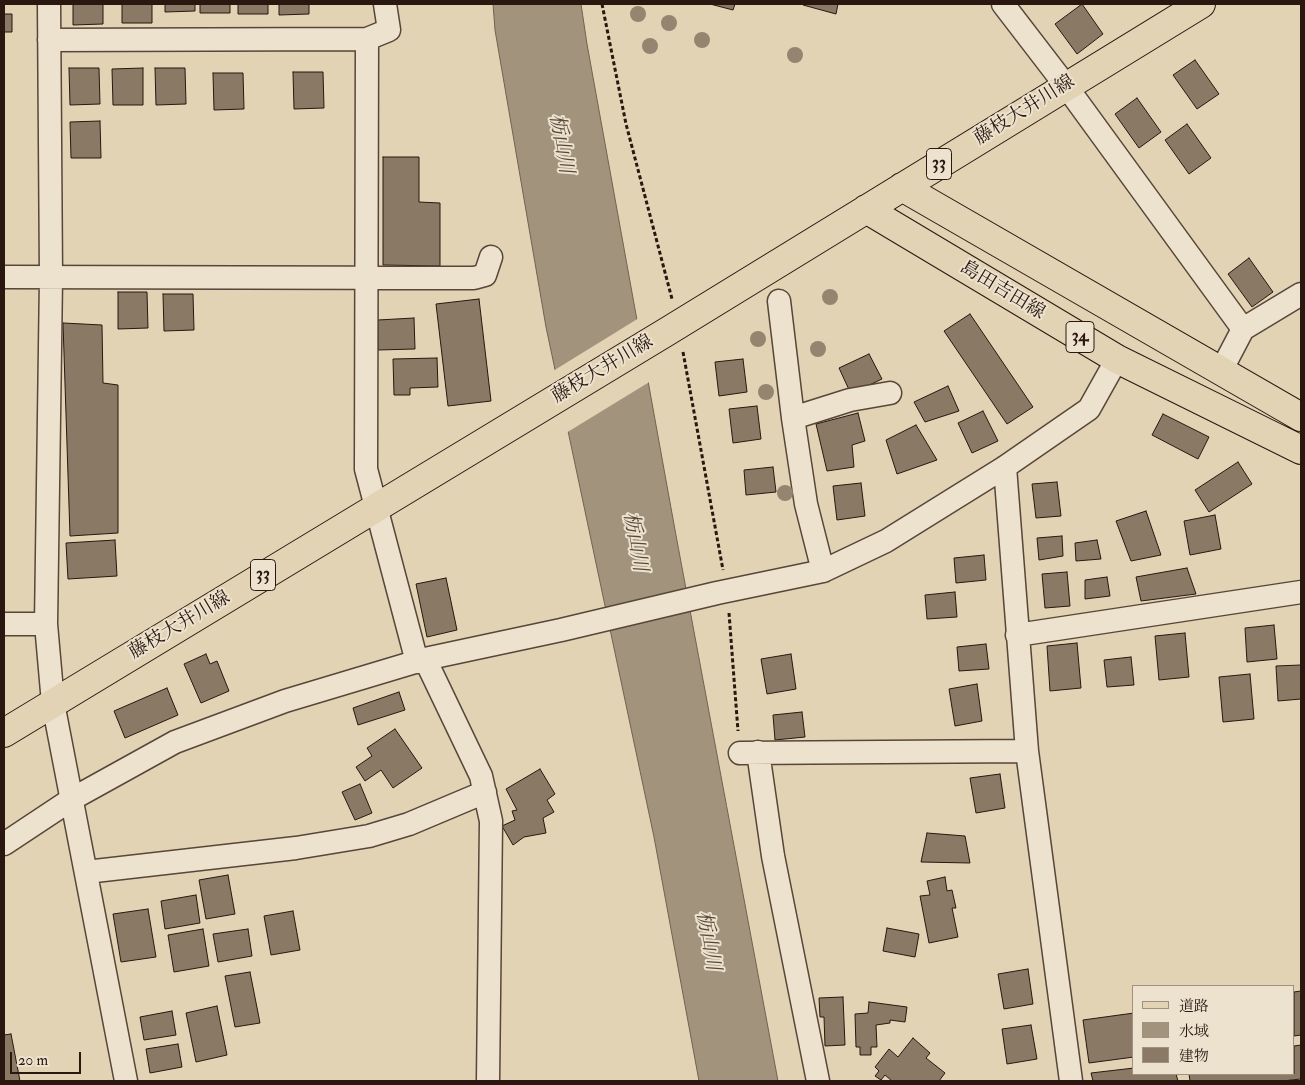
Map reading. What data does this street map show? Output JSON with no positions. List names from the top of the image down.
{
  "streets": {
    "main road": [
      "藤枝大井川線",
      "33",
      "島田吉田線",
      "34"
    ]
  },
  "crossings": [
    ["藤枝大井川線", "島田吉田線"],
    ["藤枝大井川線", "34"]
  ],
  "water": ["栃山川"],
  "legend": ["道路", "水域", "建物"],
  "scale_bar": "20 m"
}
